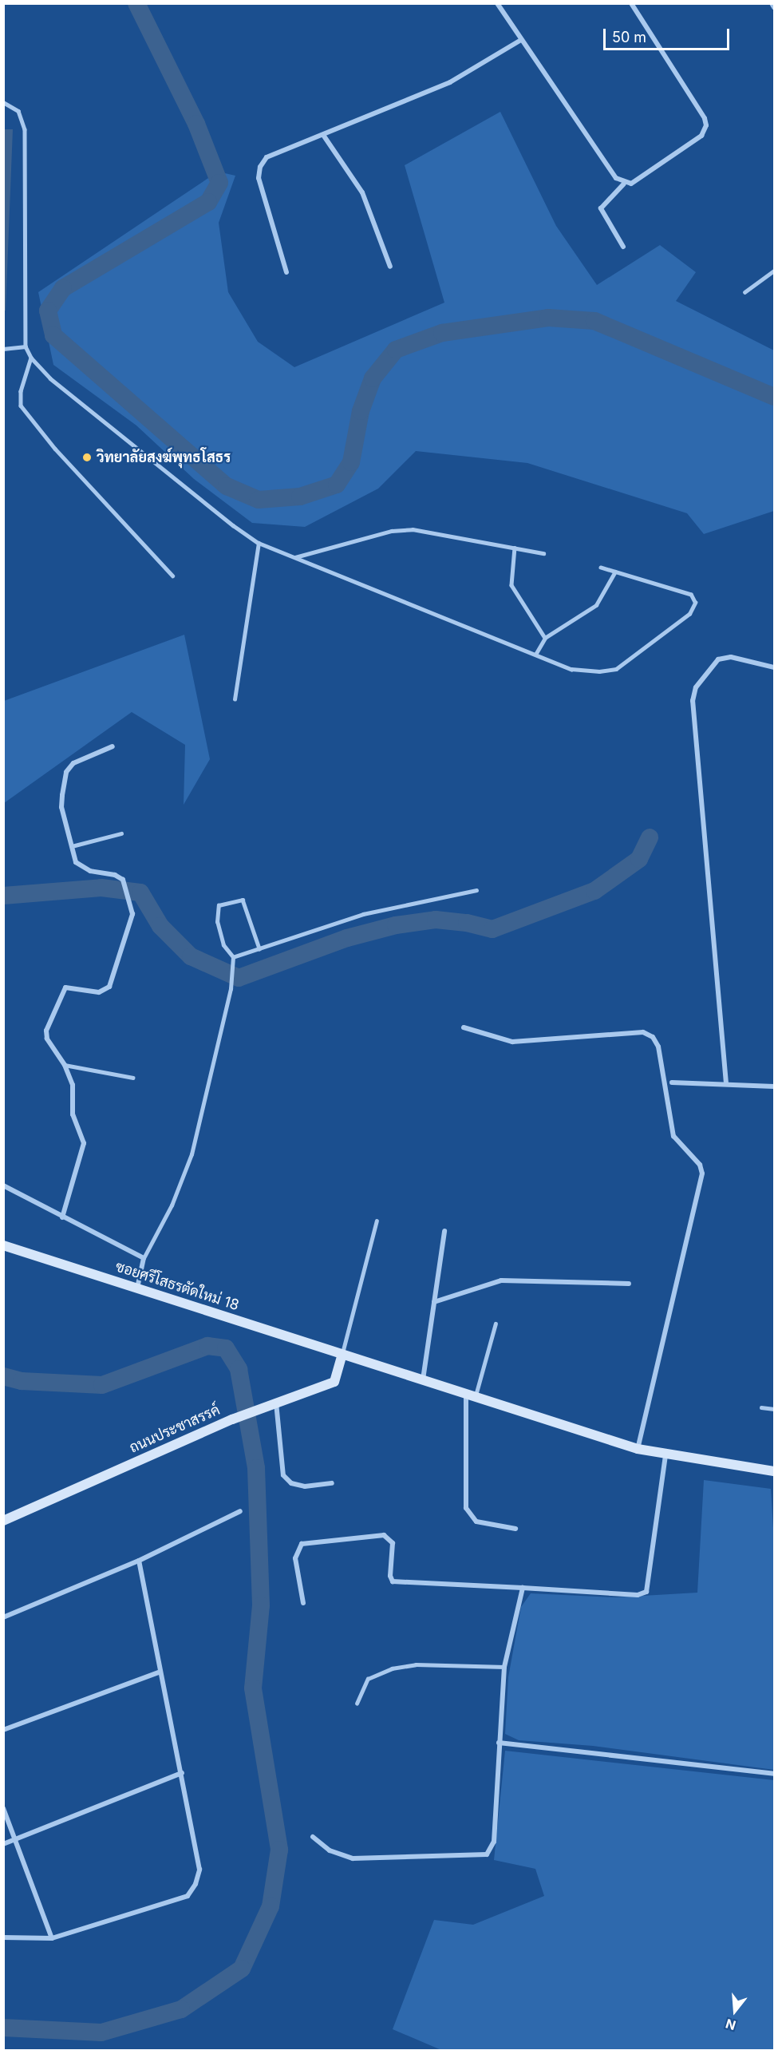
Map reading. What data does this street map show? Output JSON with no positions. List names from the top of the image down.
{
  "streets": {
    "street": ["ซอยศรีโสธรตัดใหม่ 18", "ถนนประชาสรรค์"]
  },
  "crossings": [
    ["ซอยศรีโสธรตัดใหม่ 18", "ถนนประชาสรรค์"]
  ],
  "places": ["วิทยาลัยสงฆ์พุทธโสธร"],
  "scale_bar": "50 m",
  "north": "bottom"
}
